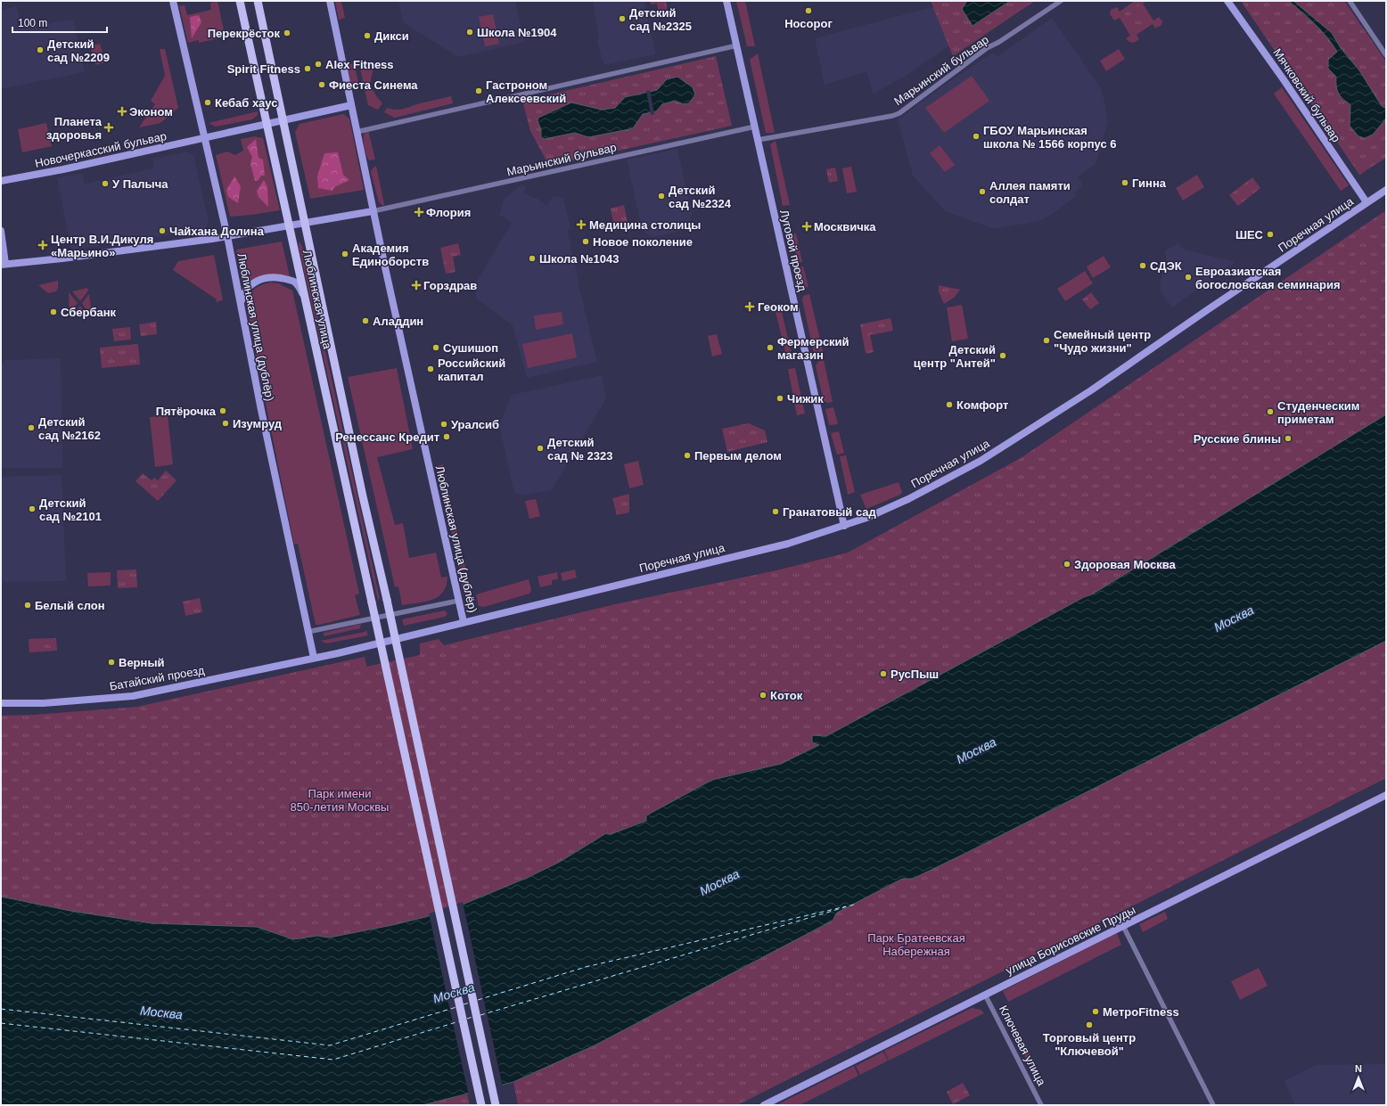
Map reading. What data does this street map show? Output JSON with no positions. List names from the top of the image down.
{
  "streets": {
    "main road": ["Люблинская улица"],
    "street": [
      "Марьинский бульвар",
      "Мячковский бульвар",
      "Новочеркасский бульвар",
      "Поречная улица",
      "Луговой проезд",
      "Люблинская улица (дублёр)",
      "Батайский проезд",
      "улица Борисовские Пруды",
      "Ключевая улица"
    ]
  },
  "crossings": [
    ["Марьинский бульвар", "Луговой проезд"],
    ["Марьинский бульвар", "Люблинская улица (дублёр)"],
    ["Мячковский бульвар", "Поречная улица"],
    ["Новочеркасский бульвар", "Люблинская улица"],
    ["Новочеркасский бульвар", "Люблинская улица (дублёр)"],
    ["Поречная улица", "Луговой проезд"],
    ["Поречная улица", "Люблинская улица (дублёр)"],
    ["Поречная улица", "Батайский проезд"],
    ["Люблинская улица (дублёр)", "Батайский проезд"],
    ["улица Борисовские Пруды", "Ключевая улица"]
  ],
  "water": ["Москва"],
  "parks": ["Парк имени 850-летия Москвы", "Парк Братеевская Набережная"],
  "places": {
    "other": [
      "Носорог",
      "Детский сад №2325",
      "Школа №1904",
      "Перекрёсток",
      "Дикси",
      "Детский сад №2209",
      "Alex Fitness",
      "Spirit Fitness",
      "Фиеста Синема",
      "Гастроном Алексеевский",
      "Кебаб хаус",
      "ГБОУ Марьинская школа № 1566 корпус 6",
      "Гинна",
      "У Палыча",
      "Аллея памяти солдат",
      "Детский сад №2324",
      "Чайхана Долина",
      "ШЕС",
      "Новое поколение",
      "Академия Единоборств",
      "Школа №1043",
      "СДЭК",
      "Евроазиатская богословская семинария",
      "Сбербанк",
      "Аладдин",
      "Семейный центр \"Чудо жизни\"",
      "Сушишоп",
      "Фермерский магазин",
      "Детский центр \"Антей\"",
      "Российский капитал",
      "Чижик",
      "Комфорт",
      "Пятёрочка",
      "Студенческим приметам",
      "Изумруд",
      "Уралсиб",
      "Детский сад №2162",
      "Ренессанс Кредит",
      "Русские блины",
      "Детский сад № 2323",
      "Первым делом",
      "Детский сад №2101",
      "Гранатовый сад",
      "Здоровая Москва",
      "Белый слон",
      "Верный",
      "РусПыш",
      "Коток",
      "МетроFitness",
      "Торговый центр \"Ключевой\""
    ],
    "health": [
      "Эконом",
      "Планета здоровья",
      "Флория",
      "Медицина столицы",
      "Москвичка",
      "Центр В.И.Дикуля «Марьино»",
      "Горздрав",
      "Геоком"
    ]
  },
  "scale_bar": "100 m",
  "north": "top"
}
